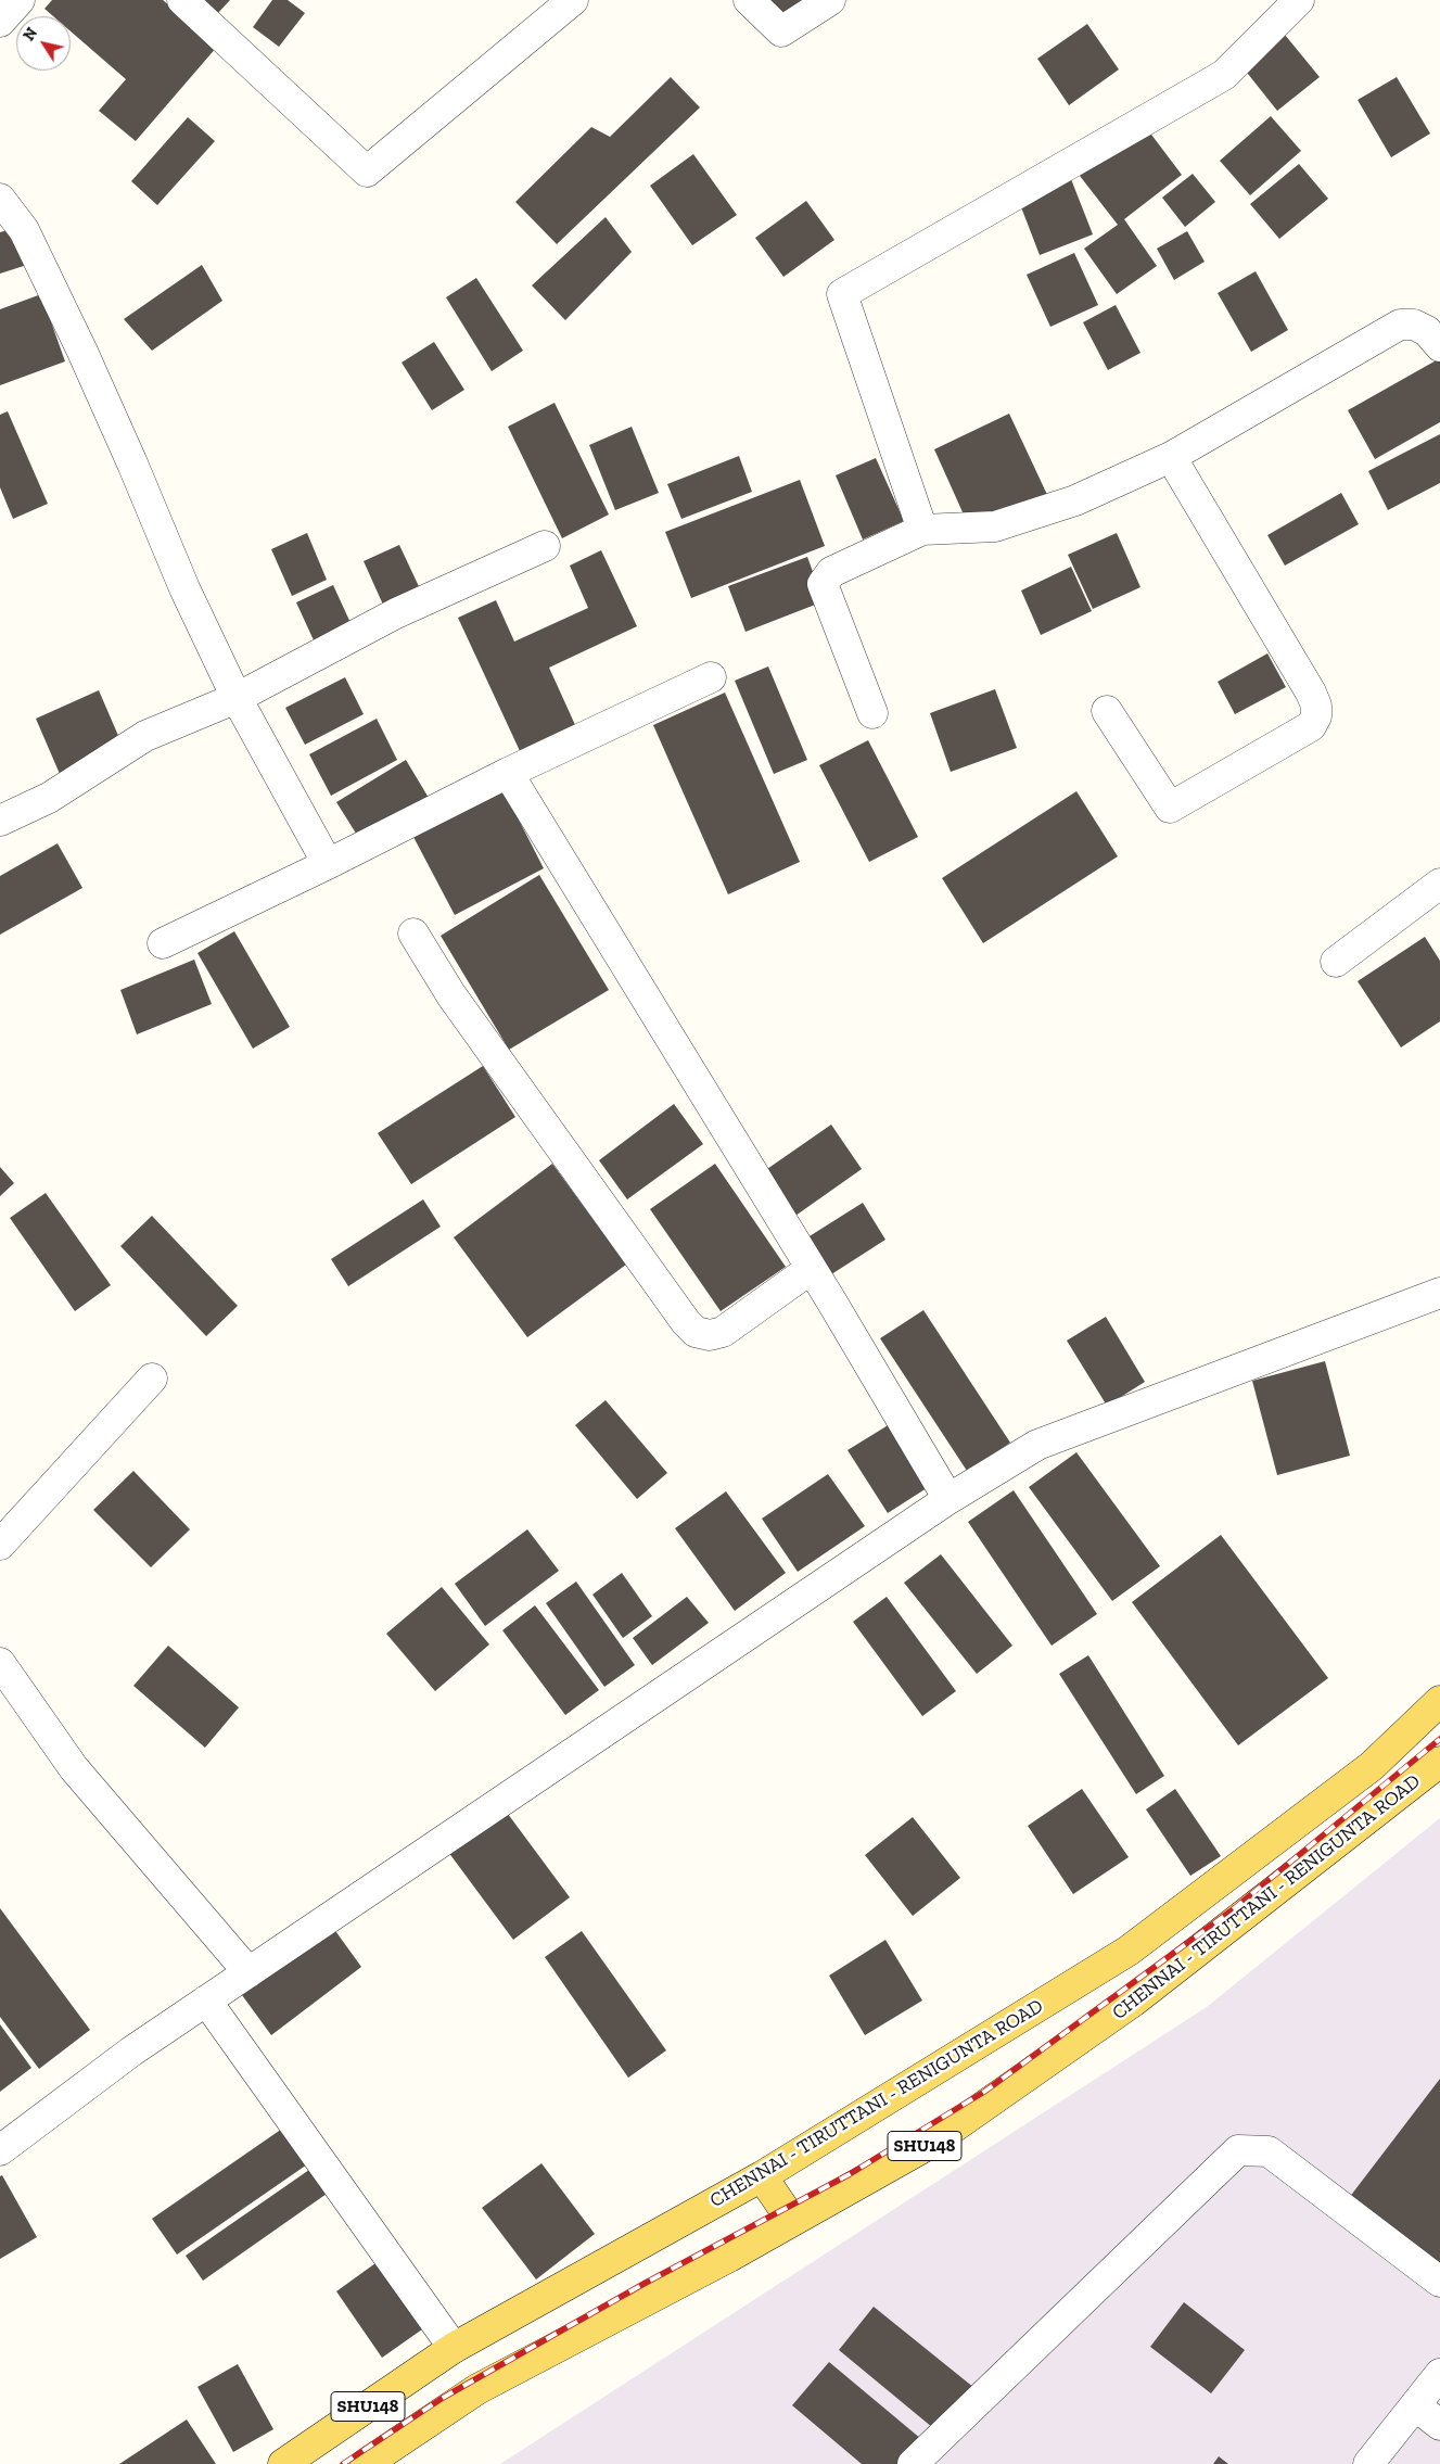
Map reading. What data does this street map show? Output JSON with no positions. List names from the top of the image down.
{
  "streets": {
    "main road": ["CHENNAI - TIRUTTANI - RENIGUNTA ROAD", "SHU148"]
  },
  "north": "top left"
}
